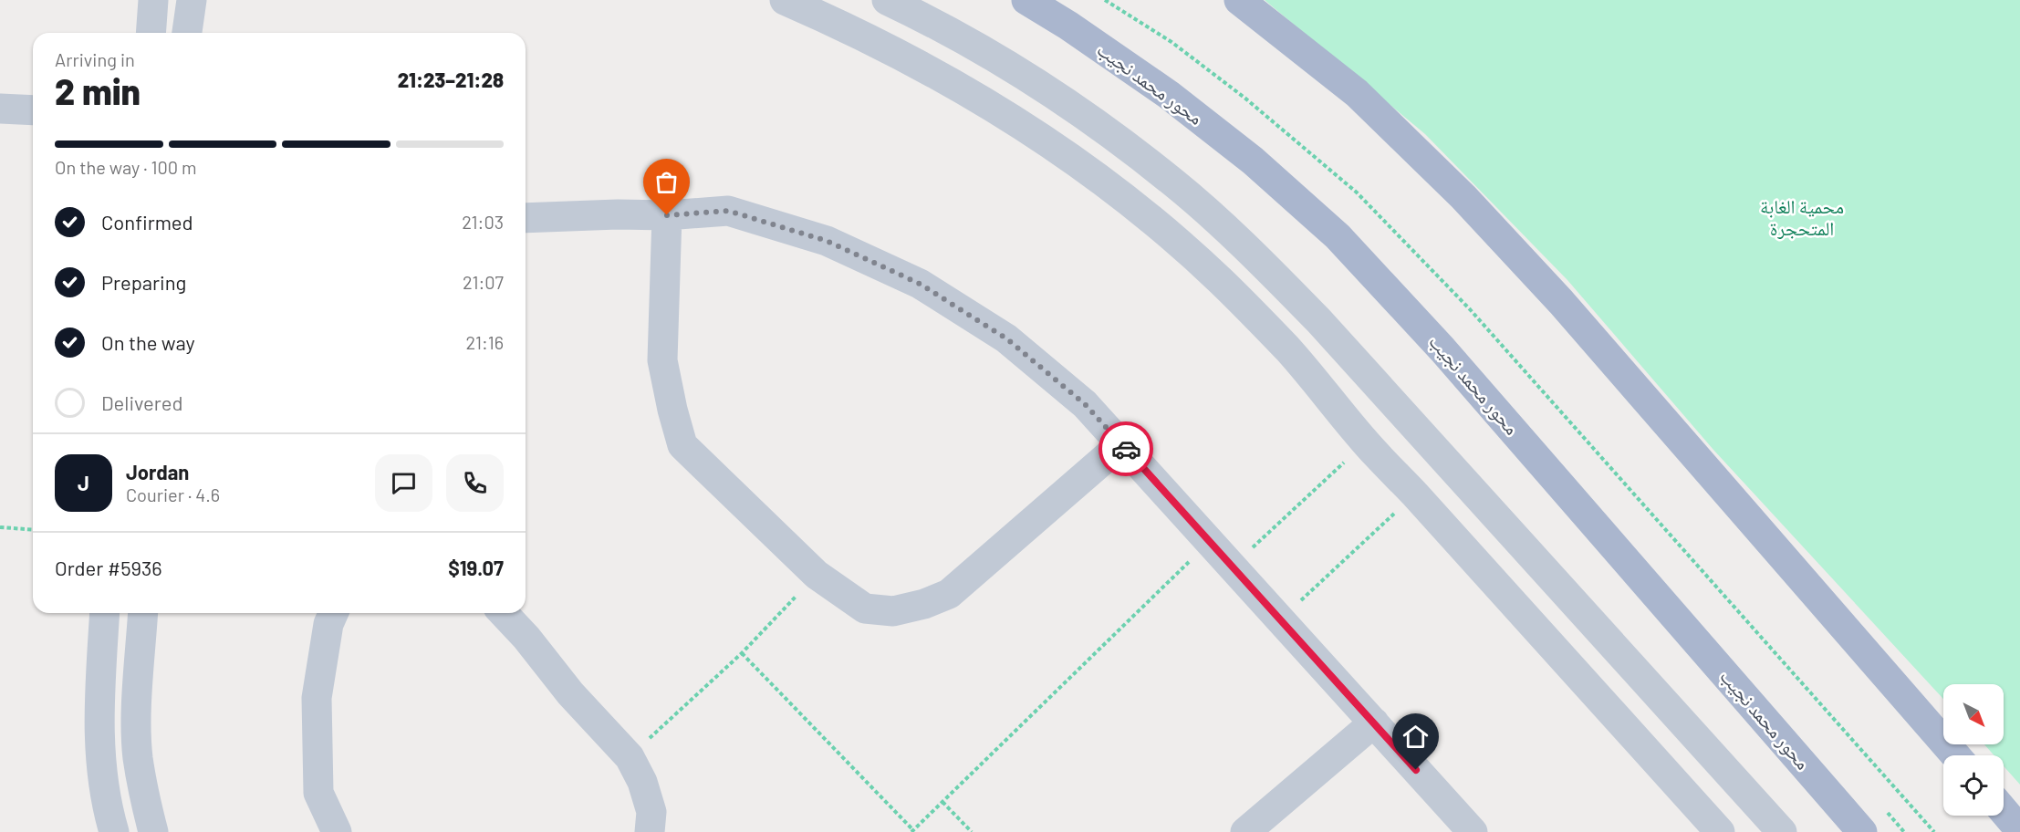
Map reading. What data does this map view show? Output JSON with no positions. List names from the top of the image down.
{
  "streets": {
    "main road": ["محور محمد نجيب"]
  },
  "parks": ["محمية الغابة المتحجرة"],
  "north": "bottom right",
  "page": {
    "heading": ["2 min", "Arriving in", "21:23–21:28"],
    "panel": [
      "Jordan",
      "Courier · 4.6",
      "Order #5936",
      "$19.07"
    ],
    "bar": "On the way · 100 m",
    "list": [
      ["Confirmed", "21:03"],
      ["Preparing", "21:07"],
      ["On the way", "21:16"],
      "Delivered"
    ],
    "round": "J"
  }
}
